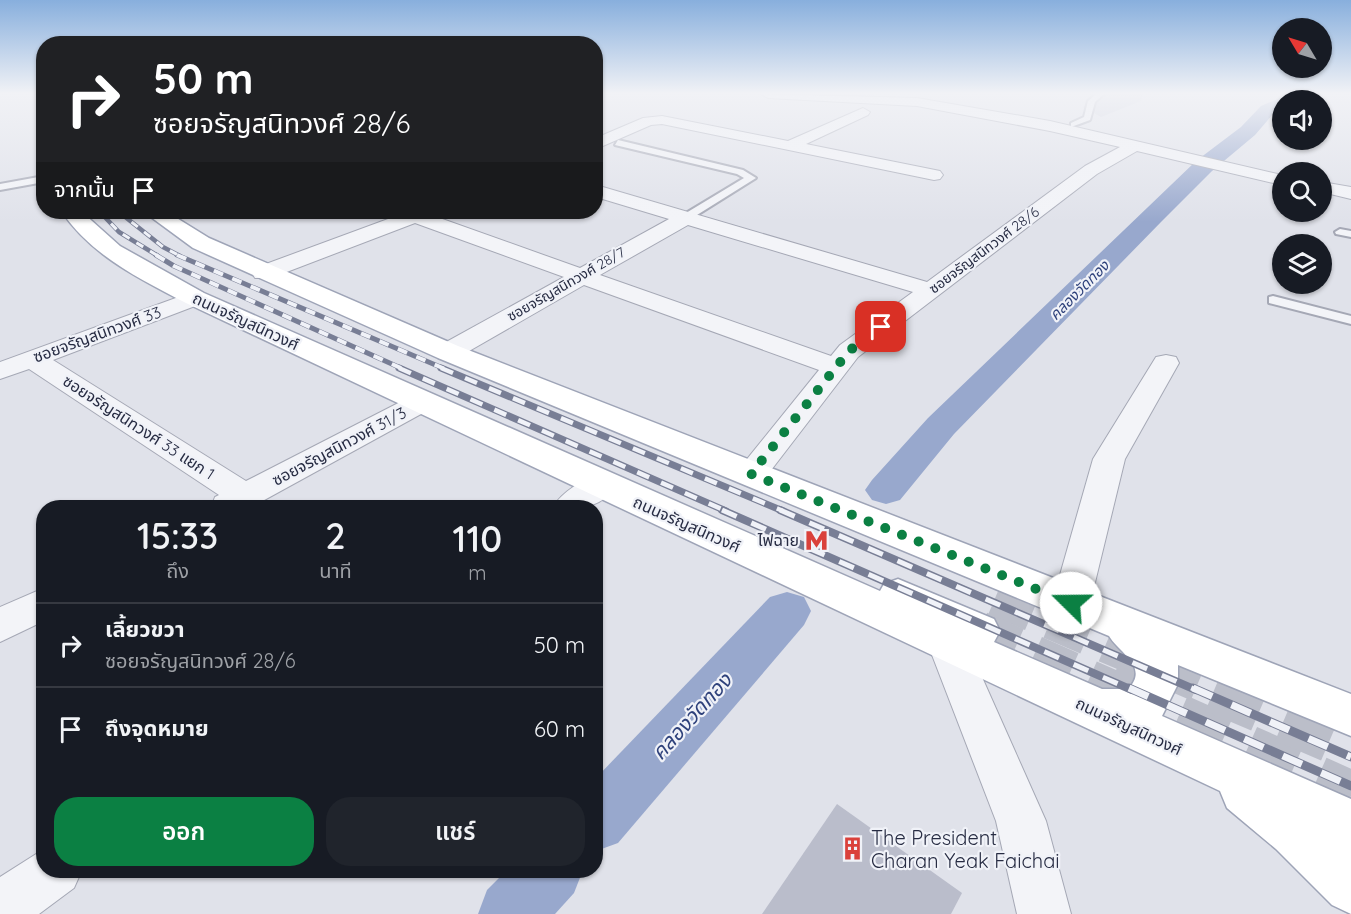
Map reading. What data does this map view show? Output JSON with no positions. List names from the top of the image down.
{
  "streets": {
    "main road": ["ถนนจรัญสนิทวงศ์"],
    "street": [
      "ซอยจรัญสนิทวงศ์ 28/6",
      "ซอยจรัญสนิทวงศ์ 28/7",
      "ซอยจรัญสนิทวงศ์ 33",
      "ซอยจรัญสนิทวงศ์ 33 แยก 1",
      "ซอยจรัญสนิทวงศ์ 31/3"
    ]
  },
  "crossings": [
    ["ถนนจรัญสนิทวงศ์", "ซอยจรัญสนิทวงศ์ 33"],
    ["ถนนจรัญสนิทวงศ์", "ซอยจรัญสนิทวงศ์ 31/3"],
    ["ซอยจรัญสนิทวงศ์ 33", "ซอยจรัญสนิทวงศ์ 33 แยก 1"]
  ],
  "water": ["คลองวัดทอง"],
  "places": {
    "metro station": ["ไฟฉาย"],
    "building": ["The President Charan Yeak Faichai"]
  },
  "north": "top left",
  "page": {
    "turn": ["50 m", "ซอยจรัญสนิทวงศ์ 28/6"],
    "then": "จากนั้น",
    "eta": [
      "15:33",
      "ถึง",
      "2",
      "นาที",
      "110",
      "m"
    ],
    "list": [
      {
        "name": "เลี้ยวขวา",
        "note": "ซอยจรัญสนิทวงศ์ 28/6",
        "value": "50 m"
      },
      {
        "name": "ถึงจุดหมาย",
        "value": "60 m"
      }
    ],
    "buttons": ["ออก", "แชร์"]
  }
}
